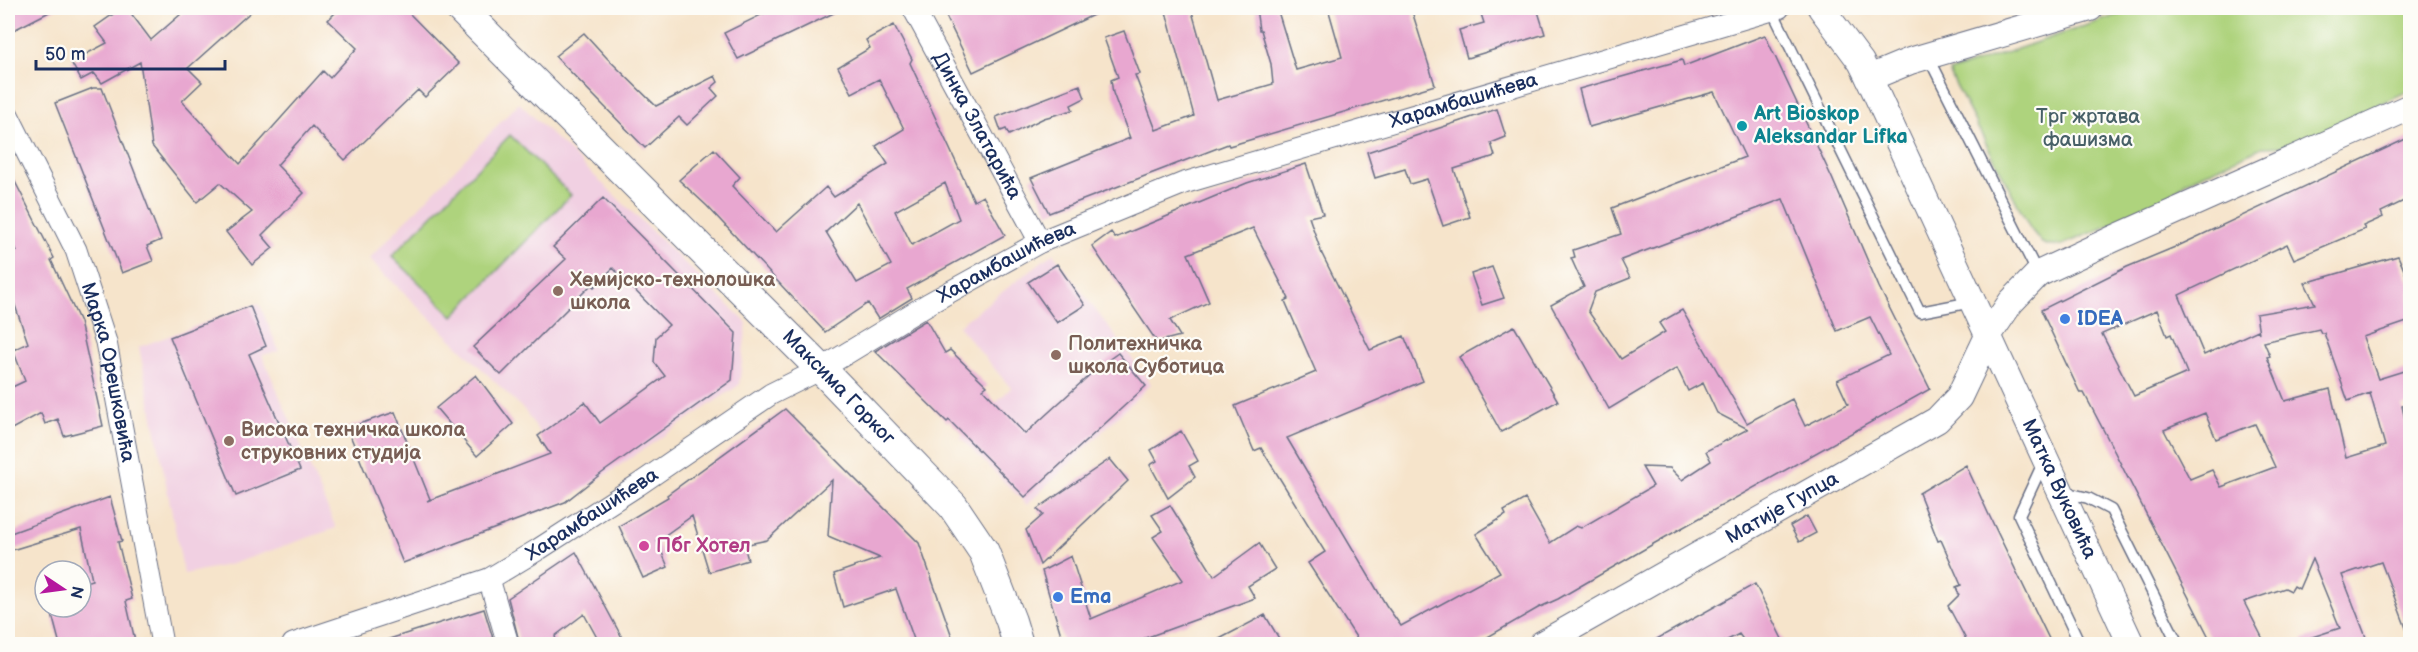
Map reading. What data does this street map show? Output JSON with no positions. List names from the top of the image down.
{
  "streets": {
    "main road": ["Максима Горког"],
    "street": [
      "Харамбашићева",
      "Динка Златарића",
      "Марка Орешковића",
      "Матка Вуковића",
      "Матије Гупца"
    ]
  },
  "crossings": [
    ["Харамбашићева", "Динка Златарића"],
    ["Харамбашићева", "Максима Горког"],
    ["Матка Вуковића", "Матије Гупца"]
  ],
  "parks": ["Трг жртава фашизма"],
  "places": [
    "Art Bioskop Aleksandar Lifka",
    "Хемијско-технолошка школа",
    "IDEA",
    "Политехничка школа Суботица",
    "Висока техничка школа струковних студија",
    "Пбг Хотел",
    "Ema"
  ],
  "scale_bar": "50 m",
  "north": "right"
}
